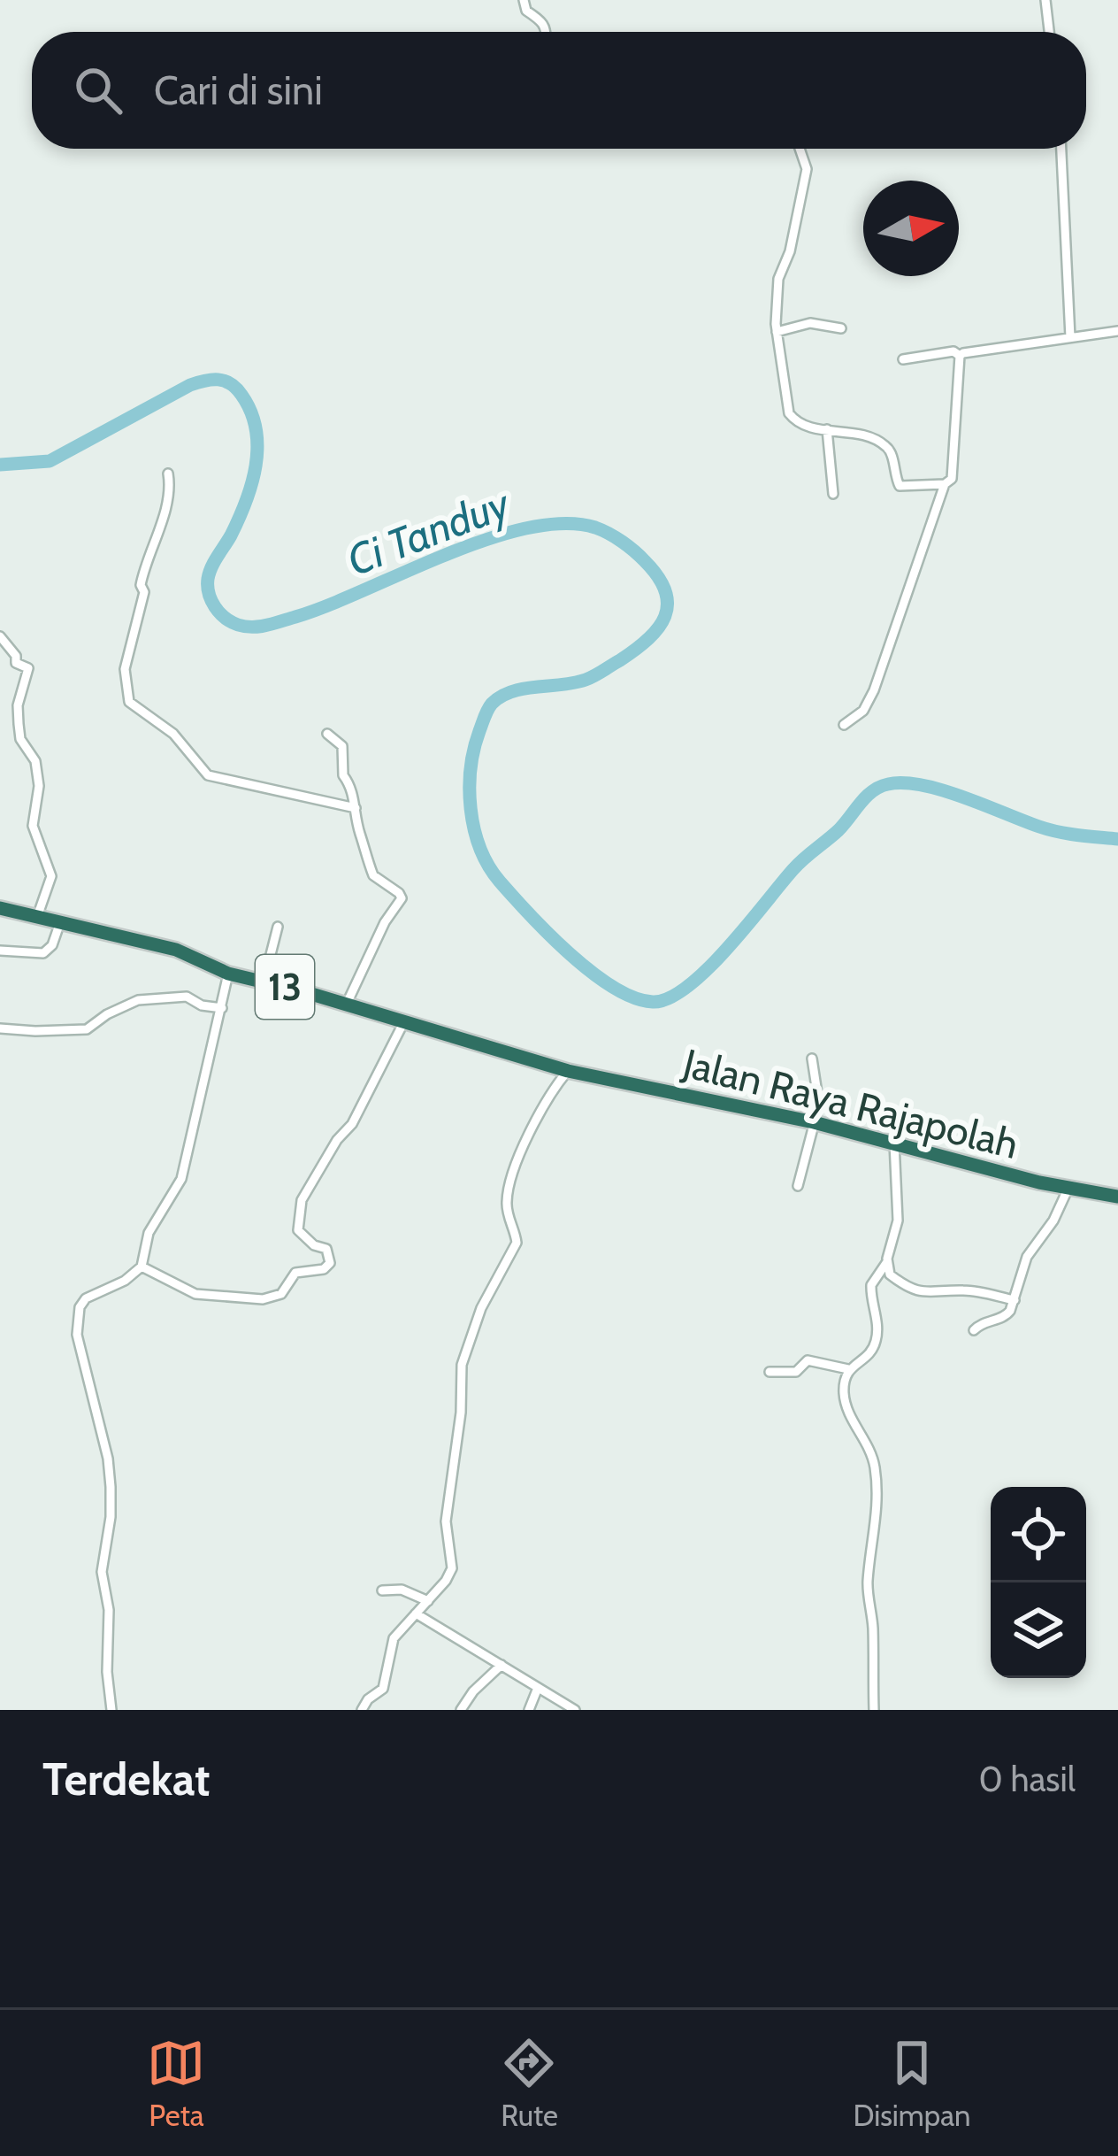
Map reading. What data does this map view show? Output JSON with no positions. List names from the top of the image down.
{
  "streets": {
    "highway": ["13", "Jalan Raya Rajapolah"]
  },
  "crossings": [
    ["13", "Jalan Raya Rajapolah"]
  ],
  "water": ["Ci Tanduy"],
  "north": "right",
  "page": {
    "search": "Cari di sini",
    "heading": ["Terdekat", "0 hasil"],
    "nav": ["Peta", "Rute", "Disimpan"]
  }
}
